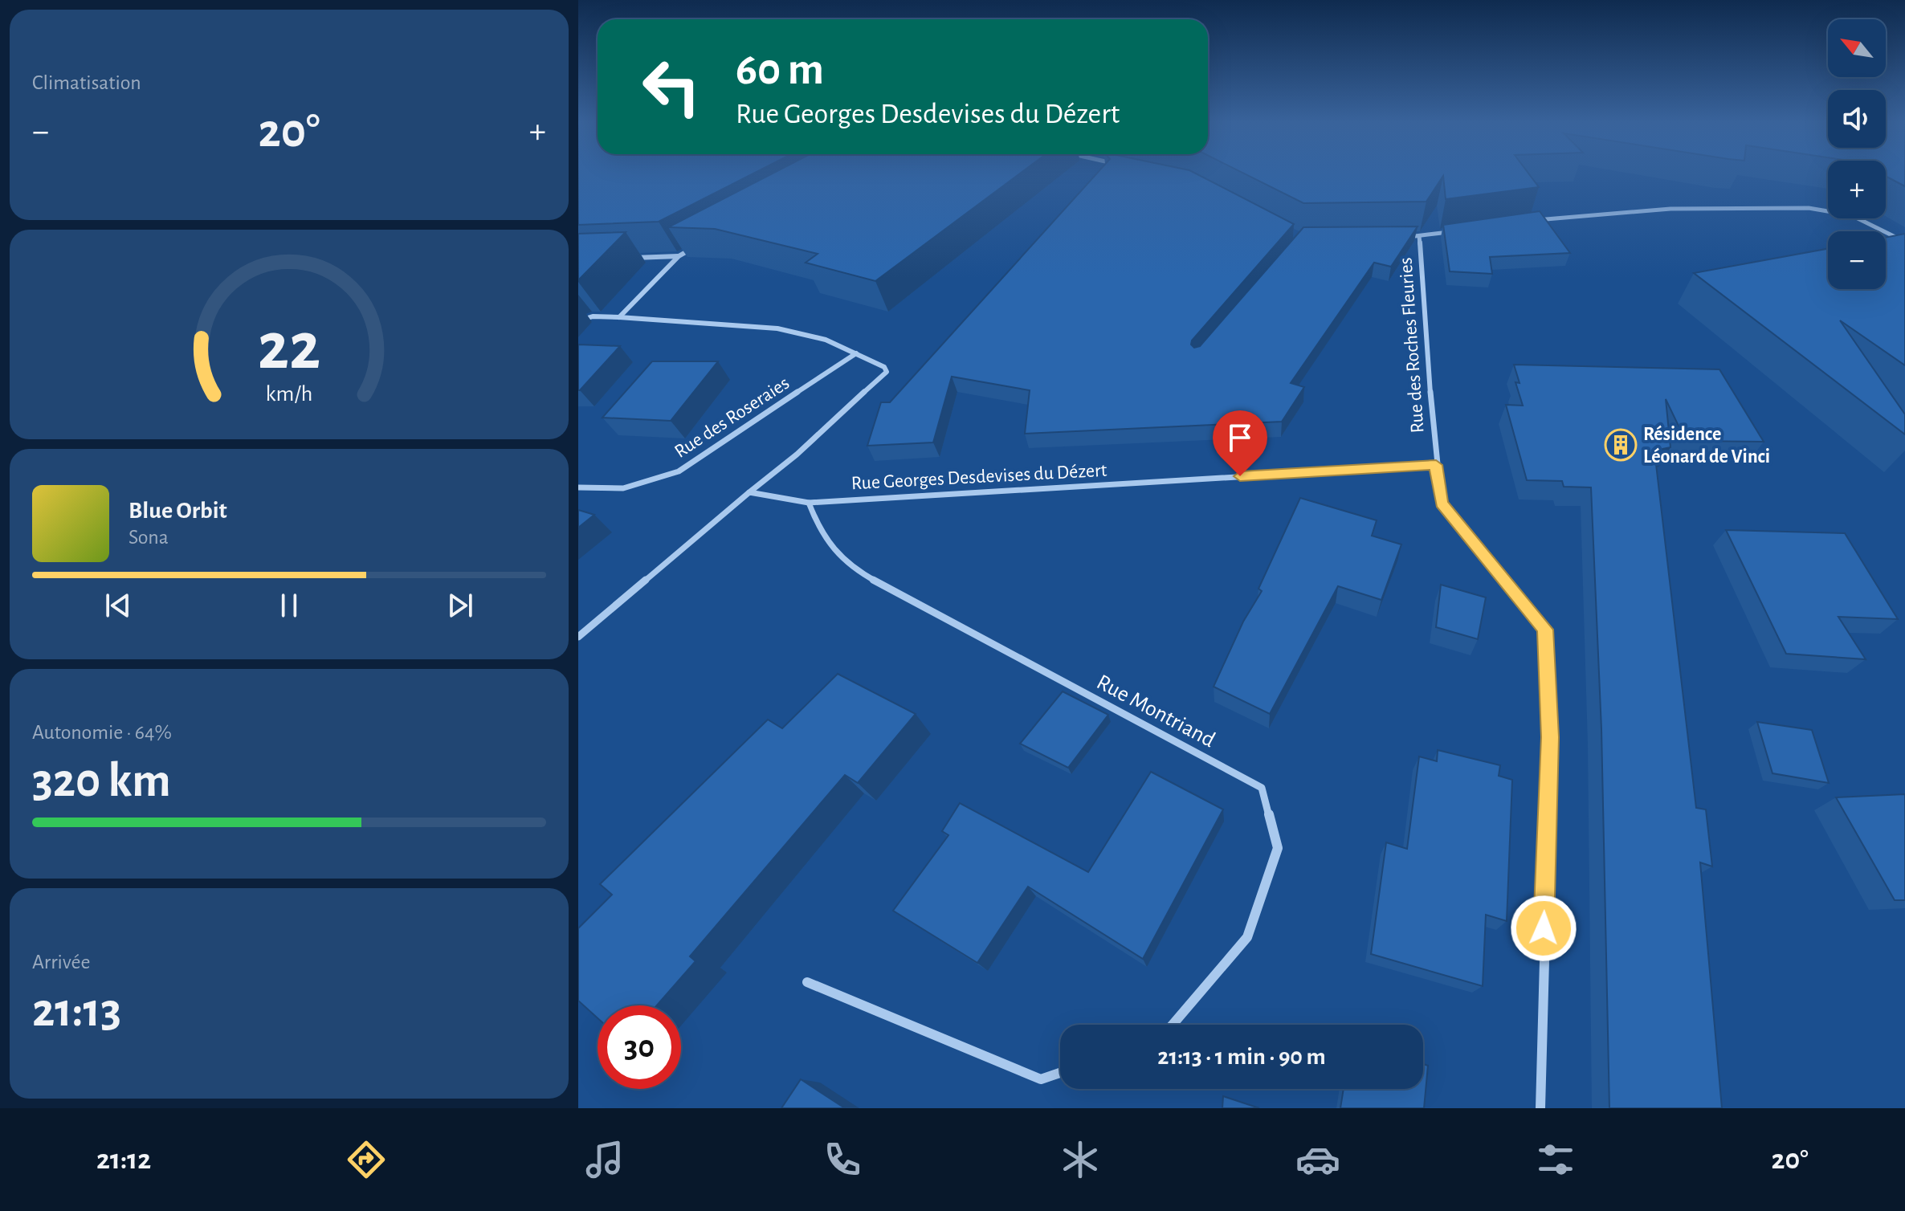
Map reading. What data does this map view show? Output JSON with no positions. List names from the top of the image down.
{
  "streets": {
    "street": [
      "Rue des Roches Fleuries",
      "Rue des Roseraies",
      "Rue Georges Desdevises du Dézert",
      "Rue Montriand"
    ]
  },
  "crossings": [
    ["Rue des Roches Fleuries", "Rue Georges Desdevises du Dézert"],
    ["Rue Georges Desdevises du Dézert", "Rue Montriand"]
  ],
  "places": {
    "building": ["Résidence Léonard de Vinci"]
  },
  "north": "top left",
  "page": {
    "tile": [
      "Climatisation",
      ["Autonomie · 64%", "320 km"],
      ["Arrivée", "21:13"]
    ],
    "map_buttons": ["+", "−"],
    "turn": ["60 m", "Rue Georges Desdevises du Dézert"],
    "heat": ["−", "20°", "+"],
    "song": ["Blue Orbit", "Sona"],
    "limit": "30",
    "trip": "21:13 · 1 min · 90 m",
    "tabs": ["21:12", "20°"],
    "gauge": ["22", "km/h"]
  }
}
